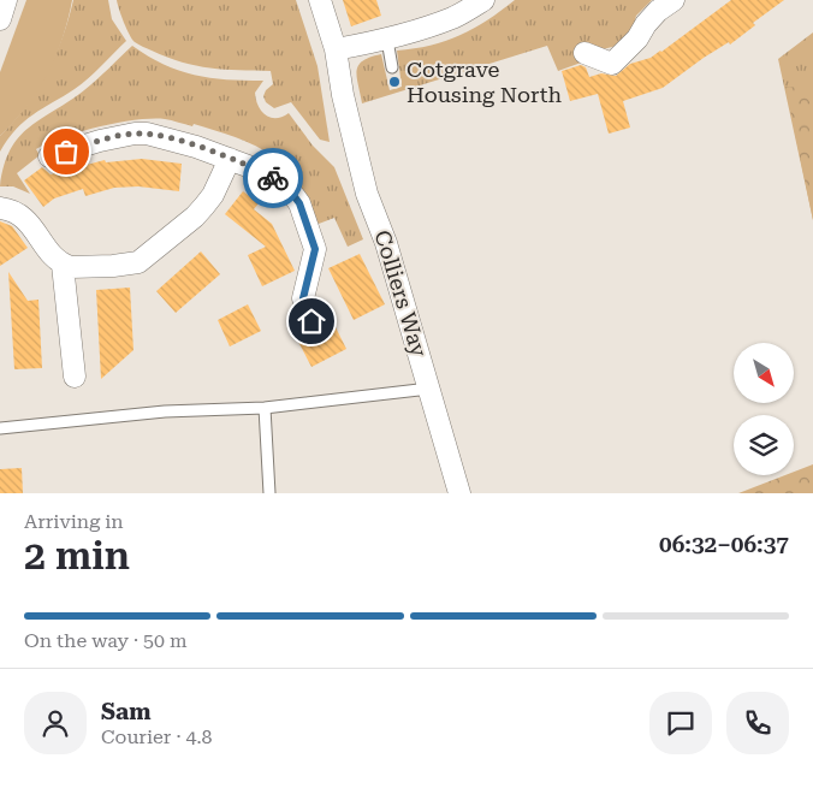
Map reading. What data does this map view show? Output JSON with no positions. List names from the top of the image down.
{
  "streets": {
    "street": ["Colliers Way"]
  },
  "places": ["Cotgrave Housing North"],
  "north": "bottom right",
  "page": {
    "heading": ["2 min", "Arriving in", "06:32–06:37"],
    "panel": ["Sam", "Courier · 4.8"],
    "bar": "On the way · 50 m"
  }
}
